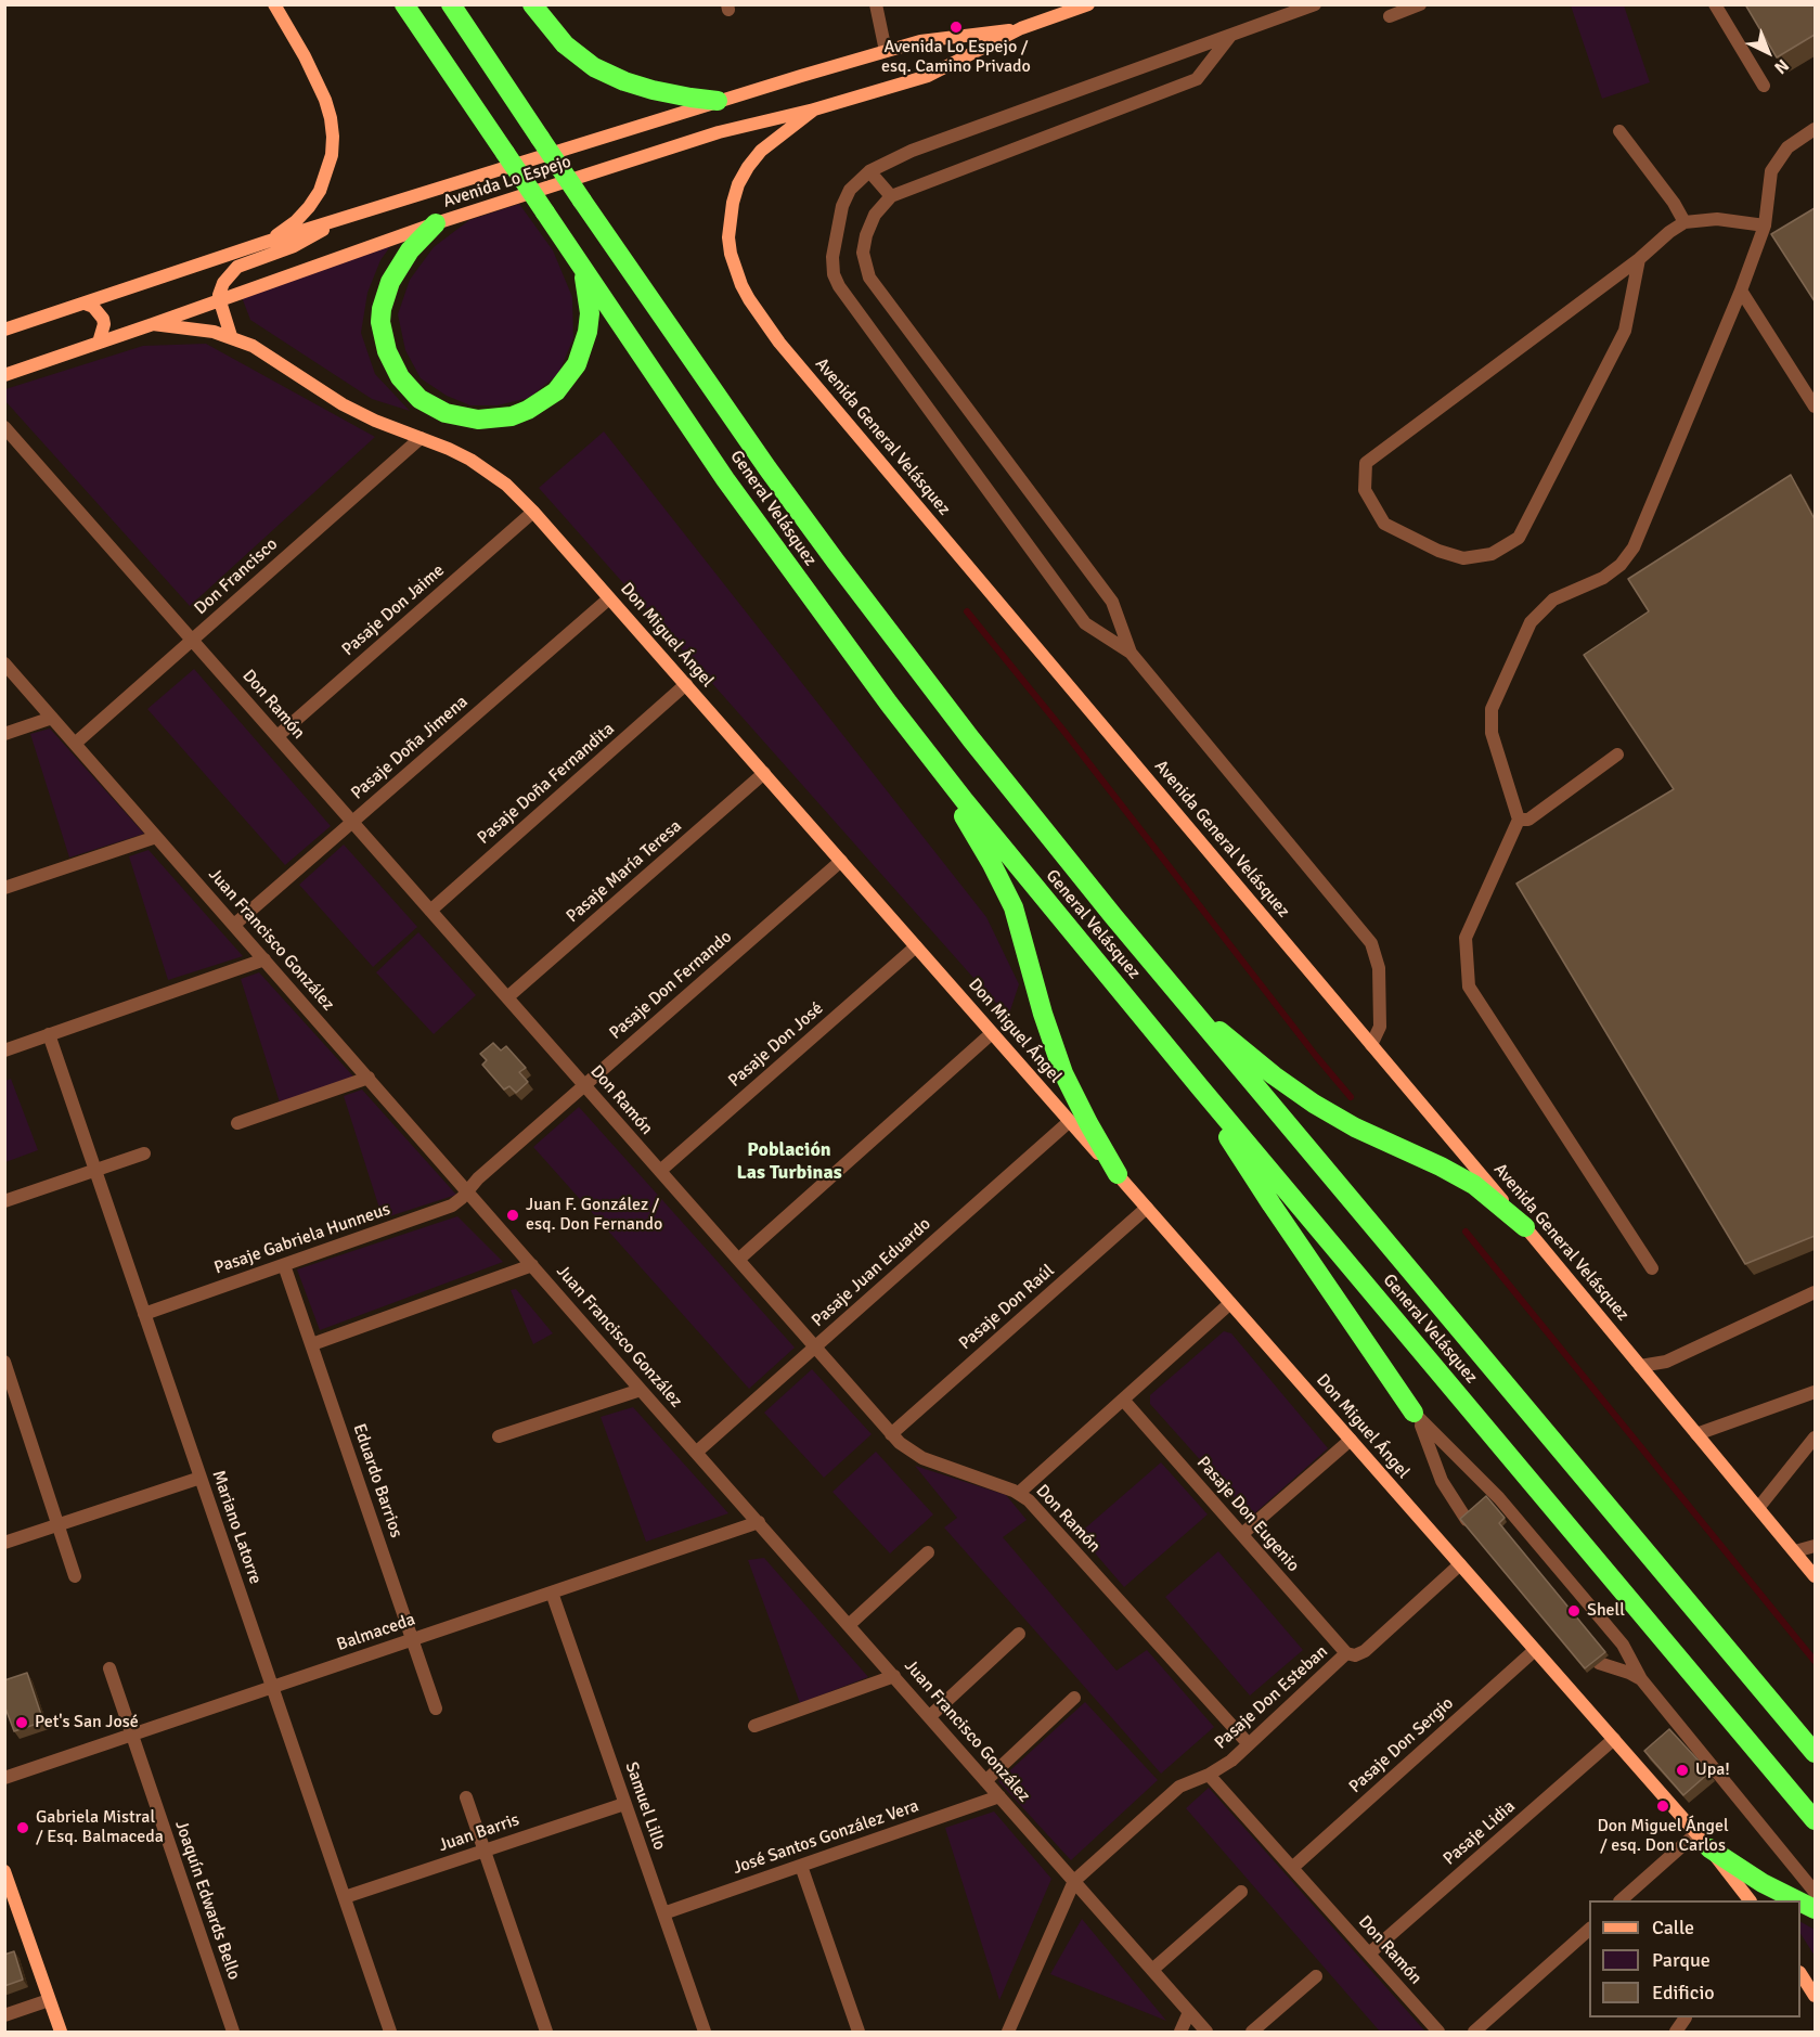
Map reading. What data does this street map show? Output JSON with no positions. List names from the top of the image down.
{
  "streets": {
    "highway": ["General Velásquez"],
    "main road": ["Avenida Lo Espejo", "Avenida General Velásquez", "Don Miguel Ángel"],
    "street": [
      "Don Francisco",
      "Pasaje Don Jaime",
      "Don Ramón",
      "Pasaje Doña Jimena",
      "Pasaje Doña Fernandita",
      "Pasaje María Teresa",
      "Juan Francisco González",
      "Pasaje Don Fernando",
      "Pasaje Don José",
      "Pasaje Gabriela Hunneus",
      "Pasaje Juan Eduardo",
      "Pasaje Don Raúl",
      "Eduardo Barrios",
      "Pasaje Don Eugenio",
      "Mariano Latorre",
      "Balmaceda",
      "Pasaje Don Esteban",
      "Pasaje Don Sergio",
      "Samuel Lillo",
      "Juan Barris",
      "Pasaje Lidia",
      "José Santos González Vera",
      "Joaquín Edwards Bello"
    ]
  },
  "crossings": [
    ["Avenida Lo Espejo", "Avenida General Velásquez"],
    ["Avenida Lo Espejo", "Don Miguel Ángel"],
    ["Don Francisco", "Don Miguel Ángel"],
    ["Don Francisco", "Don Ramón"],
    ["Don Francisco", "Juan Francisco González"],
    ["Pasaje Don Jaime", "Don Miguel Ángel"],
    ["Pasaje Don Jaime", "Don Ramón"],
    ["Don Miguel Ángel", "Pasaje Doña Jimena"],
    ["Don Miguel Ángel", "Pasaje Doña Fernandita"],
    ["Don Miguel Ángel", "Pasaje María Teresa"],
    ["Don Miguel Ángel", "Pasaje Don Fernando"],
    ["Don Miguel Ángel", "Pasaje Don José"],
    ["Don Miguel Ángel", "Pasaje Juan Eduardo"],
    ["Don Miguel Ángel", "Pasaje Don Raúl"],
    ["Don Miguel Ángel", "Pasaje Don Esteban"],
    ["Don Miguel Ángel", "Pasaje Don Sergio"],
    ["Don Miguel Ángel", "Pasaje Lidia"],
    ["Don Ramón", "Pasaje Doña Jimena"],
    ["Don Ramón", "Pasaje Doña Fernandita"],
    ["Don Ramón", "Pasaje María Teresa"],
    ["Don Ramón", "Pasaje Don Fernando"],
    ["Don Ramón", "Pasaje Don José"],
    ["Don Ramón", "Pasaje Juan Eduardo"],
    ["Don Ramón", "Pasaje Don Raúl"],
    ["Don Ramón", "Pasaje Don Esteban"],
    ["Don Ramón", "Pasaje Don Sergio"],
    ["Don Ramón", "Pasaje Lidia"],
    ["Pasaje Doña Jimena", "Juan Francisco González"],
    ["Juan Francisco González", "Pasaje Don Fernando"],
    ["Juan Francisco González", "Pasaje Gabriela Hunneus"],
    ["Juan Francisco González", "Pasaje Juan Eduardo"],
    ["Juan Francisco González", "Balmaceda"],
    ["Juan Francisco González", "Pasaje Don Esteban"],
    ["Juan Francisco González", "José Santos González Vera"],
    ["Pasaje Don Fernando", "Pasaje Gabriela Hunneus"],
    ["Pasaje Gabriela Hunneus", "Eduardo Barrios"],
    ["Pasaje Gabriela Hunneus", "Mariano Latorre"],
    ["Eduardo Barrios", "Balmaceda"],
    ["Pasaje Don Eugenio", "Pasaje Don Esteban"],
    ["Mariano Latorre", "Balmaceda"],
    ["Mariano Latorre", "Juan Barris"],
    ["Balmaceda", "Samuel Lillo"],
    ["Balmaceda", "Joaquín Edwards Bello"],
    ["Samuel Lillo", "Juan Barris"],
    ["Samuel Lillo", "José Santos González Vera"]
  ],
  "districts": ["Población Las Turbinas"],
  "places": [
    "Avenida Lo Espejo / esq. Camino Privado",
    "Juan F. González / esq. Don Fernando",
    "Shell",
    "Pet's San José",
    "Upa!",
    "Don Miguel Ángel / esq. Don Carlos",
    "Gabriela Mistral / Esq. Balmaceda"
  ],
  "legend": ["Calle", "Parque", "Edificio"],
  "north": "bottom right"
}
